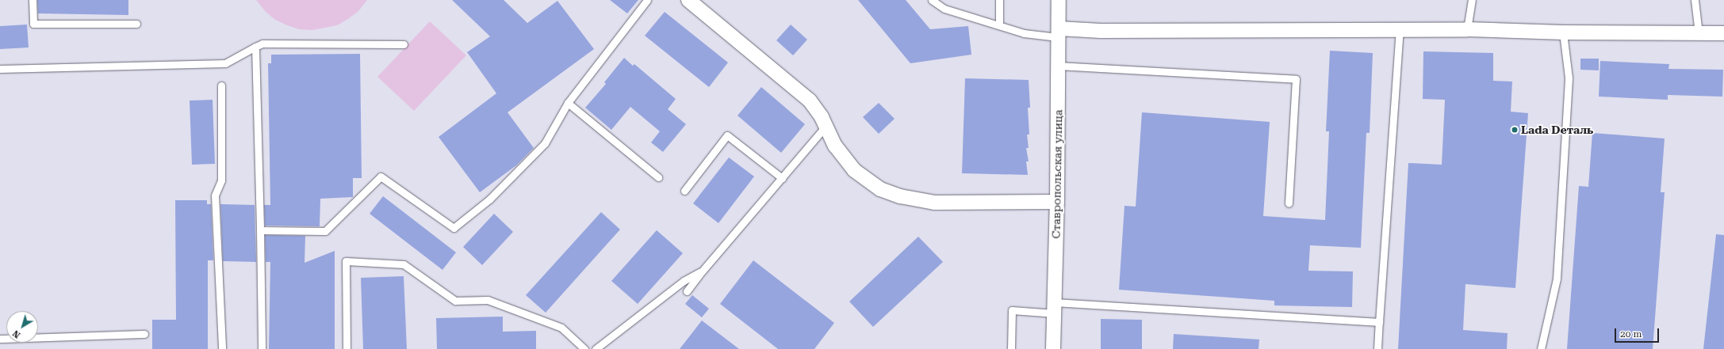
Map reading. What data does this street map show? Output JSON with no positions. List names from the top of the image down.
{
  "streets": {
    "street": ["Ставропольская улица"]
  },
  "places": ["Lada Dеталь"],
  "scale_bar": "20 m",
  "north": "bottom left"
}
